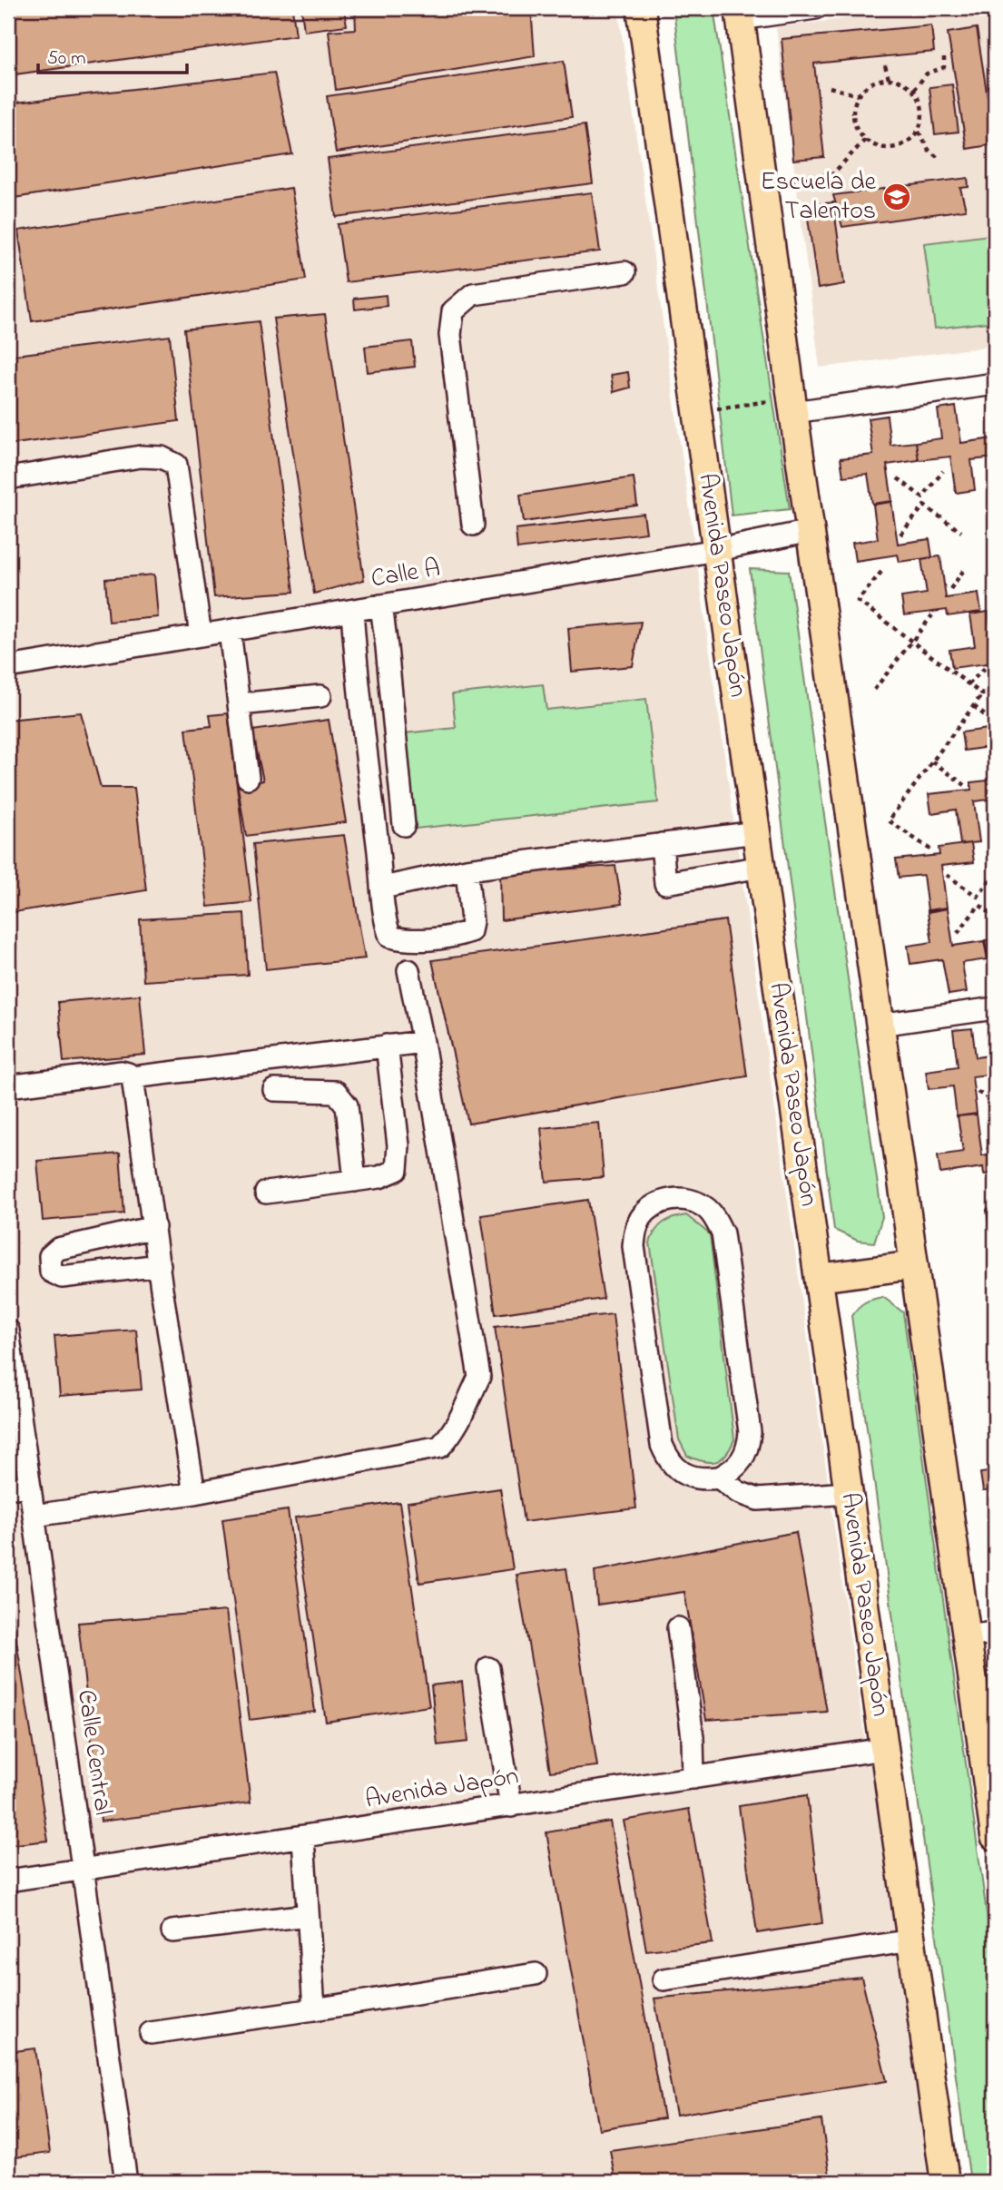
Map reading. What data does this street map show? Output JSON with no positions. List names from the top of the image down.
{
  "streets": {
    "main road": ["Avenida Paseo Japón"],
    "street": ["Calle A", "Calle Central", "Avenida Japón"]
  },
  "crossings": [
    ["Calle A", "Avenida Paseo Japón"],
    ["Avenida Paseo Japón", "Avenida Japón"],
    ["Calle Central", "Avenida Japón"]
  ],
  "places": {
    "school or university": ["Escuela de Talentos"]
  },
  "scale_bar": "50 m"
}
